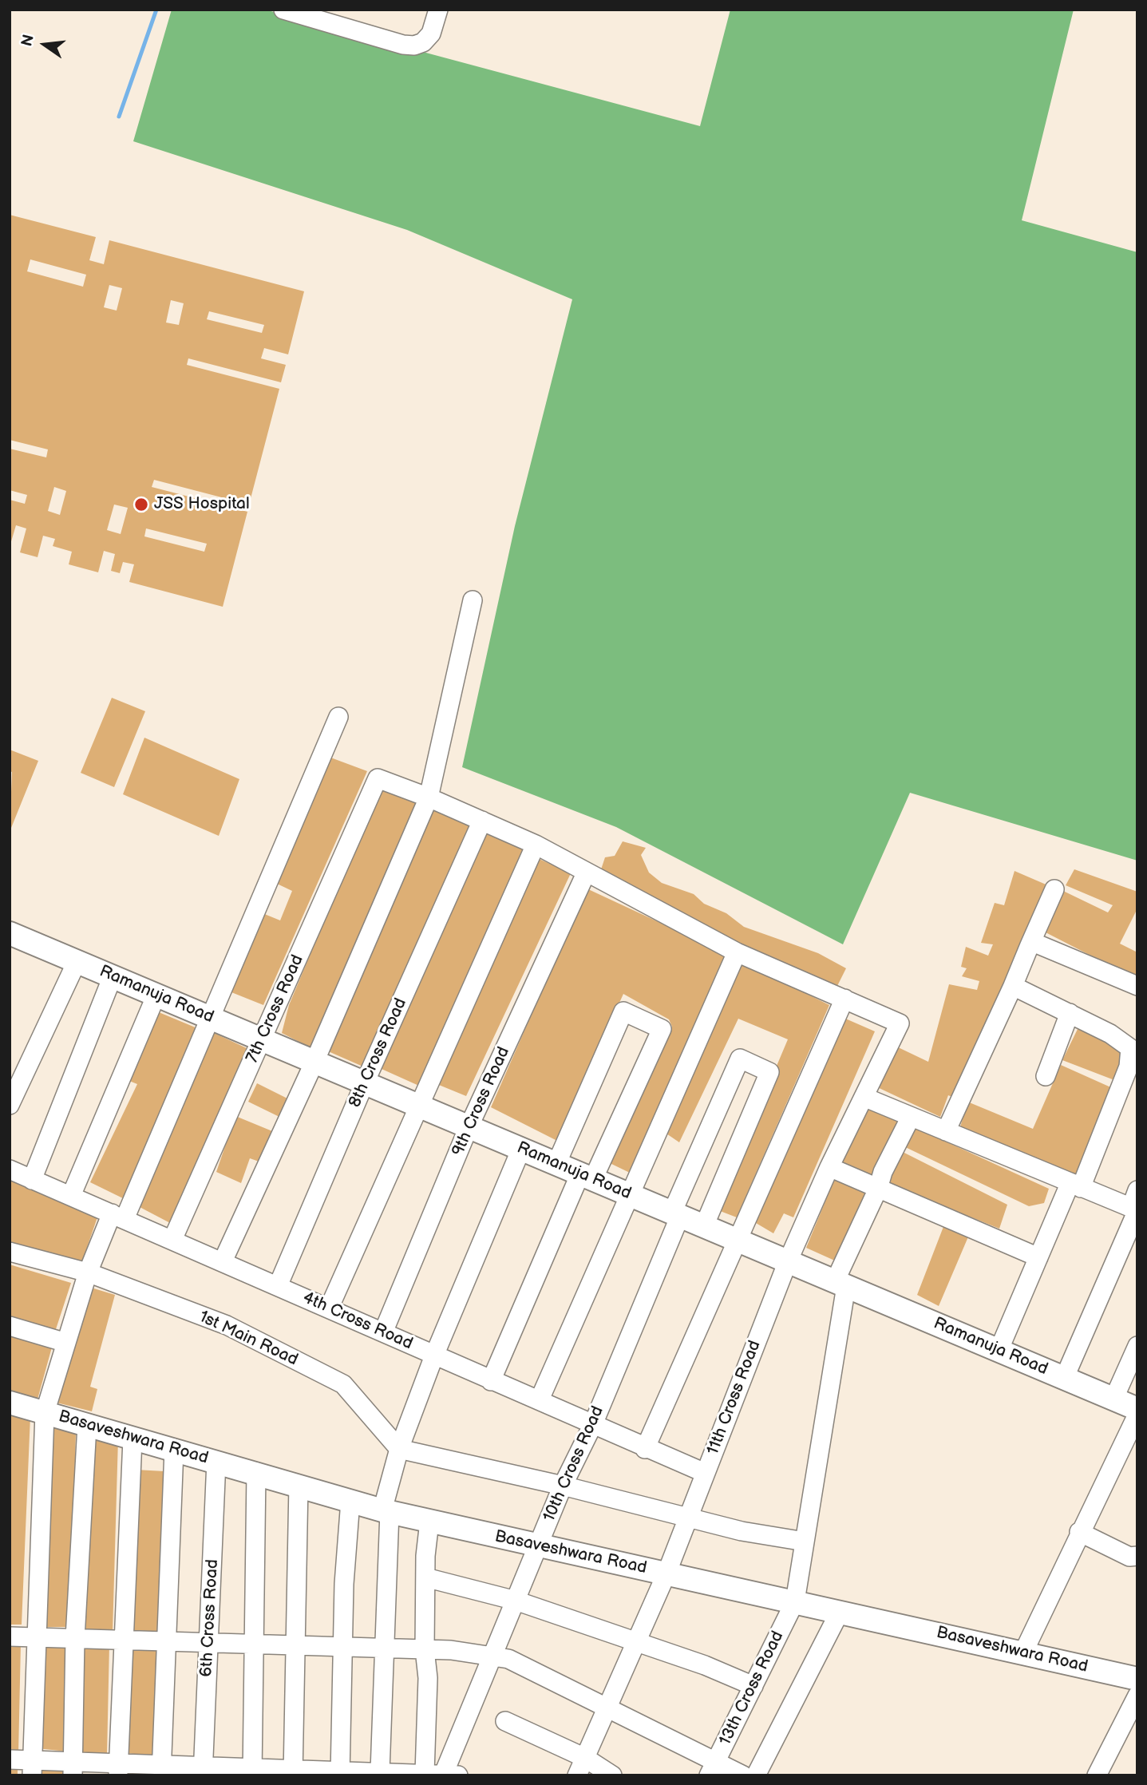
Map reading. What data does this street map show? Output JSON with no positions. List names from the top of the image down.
{
  "streets": {
    "street": [
      "Ramanuja Road",
      "7th Cross Road",
      "8th Cross Road",
      "9th Cross Road",
      "4th Cross Road",
      "1st Main Road",
      "11th Cross Road",
      "Basaveshwara Road",
      "10th Cross Road",
      "6th Cross Road",
      "13th Cross Road"
    ]
  },
  "crossings": [
    ["Ramanuja Road", "7th Cross Road"],
    ["Ramanuja Road", "8th Cross Road"],
    ["Ramanuja Road", "9th Cross Road"],
    ["Ramanuja Road", "11th Cross Road"],
    ["Ramanuja Road", "10th Cross Road"],
    ["Ramanuja Road", "13th Cross Road"],
    ["7th Cross Road", "4th Cross Road"],
    ["8th Cross Road", "4th Cross Road"],
    ["9th Cross Road", "4th Cross Road"],
    ["4th Cross Road", "11th Cross Road"],
    ["4th Cross Road", "10th Cross Road"],
    ["11th Cross Road", "Basaveshwara Road"],
    ["Basaveshwara Road", "10th Cross Road"],
    ["Basaveshwara Road", "6th Cross Road"],
    ["Basaveshwara Road", "13th Cross Road"]
  ],
  "places": ["JSS Hospital"],
  "north": "left"
}
